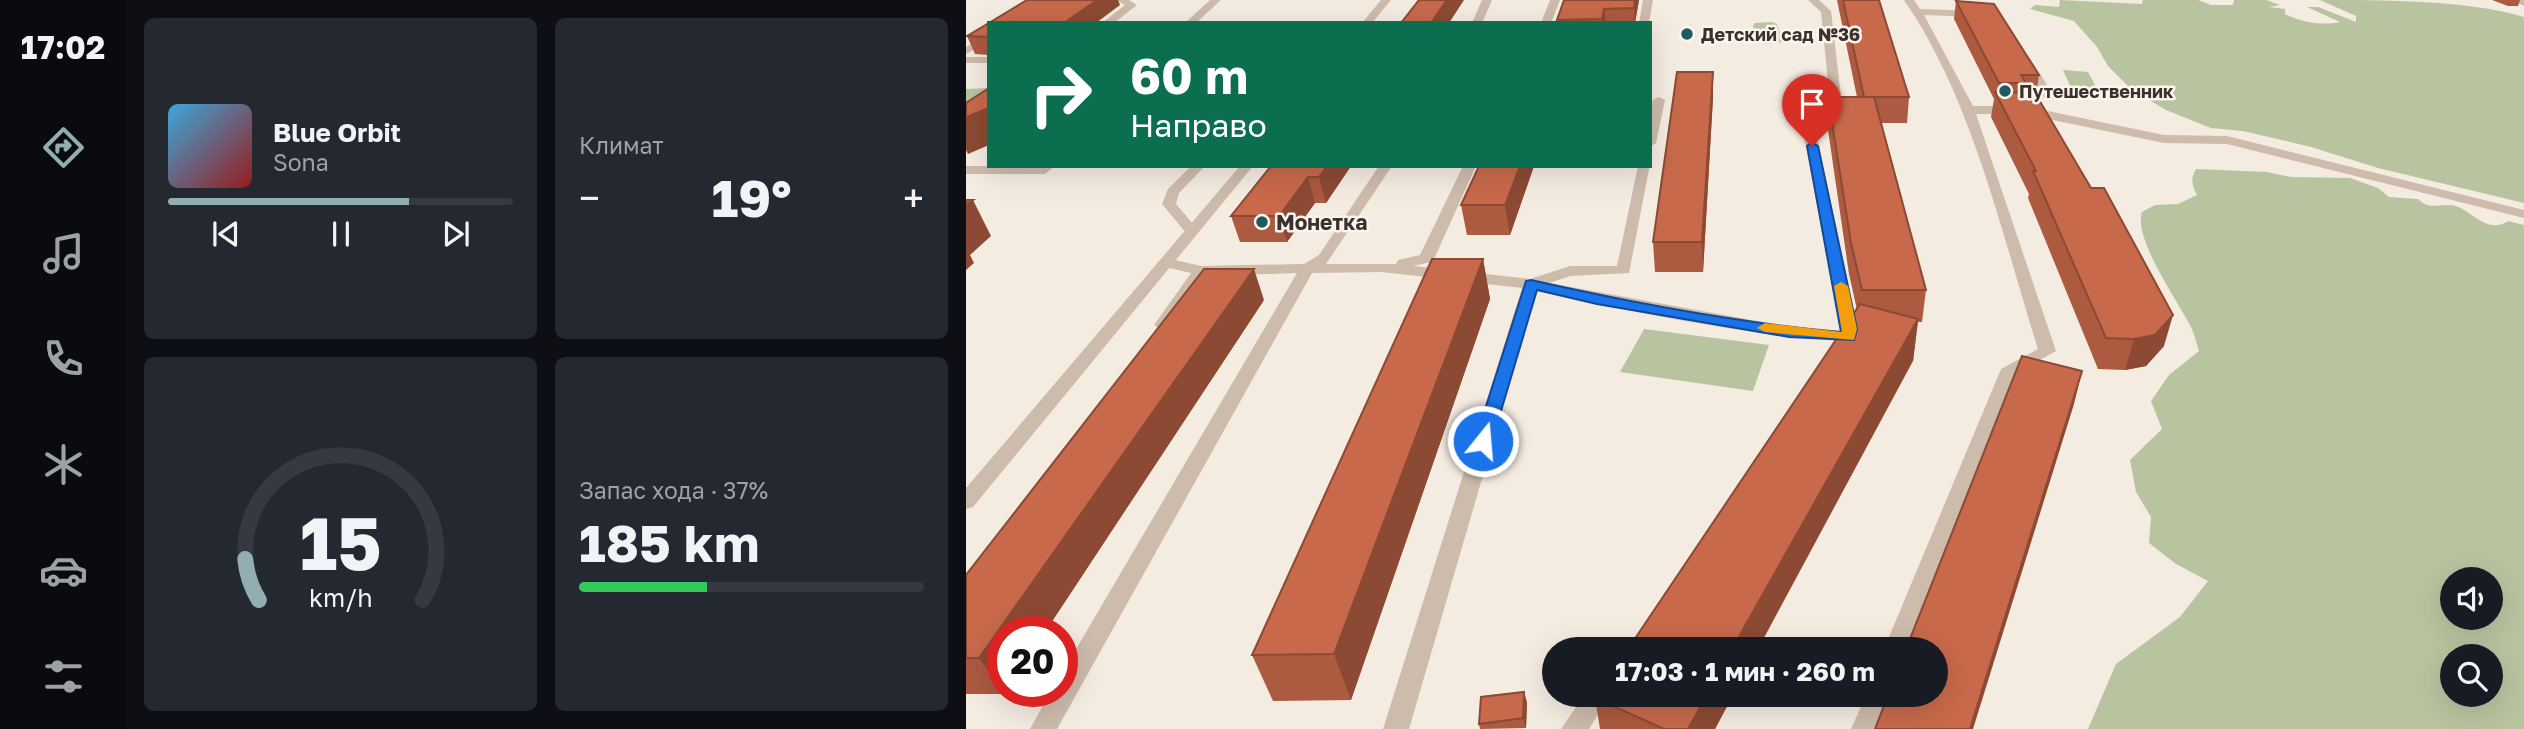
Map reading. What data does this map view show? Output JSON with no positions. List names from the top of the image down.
{
  "places": ["Детский сад №36", "Путешественник", "Монетка"],
  "page": {
    "tabs": "17:02",
    "tile": [
      "Климат",
      ["Запас хода · 37%", "185 km"]
    ],
    "turn": ["60 m", "Направо"],
    "song": ["Blue Orbit", "Sona"],
    "heat": ["−", "19°", "+"],
    "limit": "20",
    "trip": "17:03 · 1 мин · 260 m",
    "gauge": ["15", "km/h"]
  }
}
